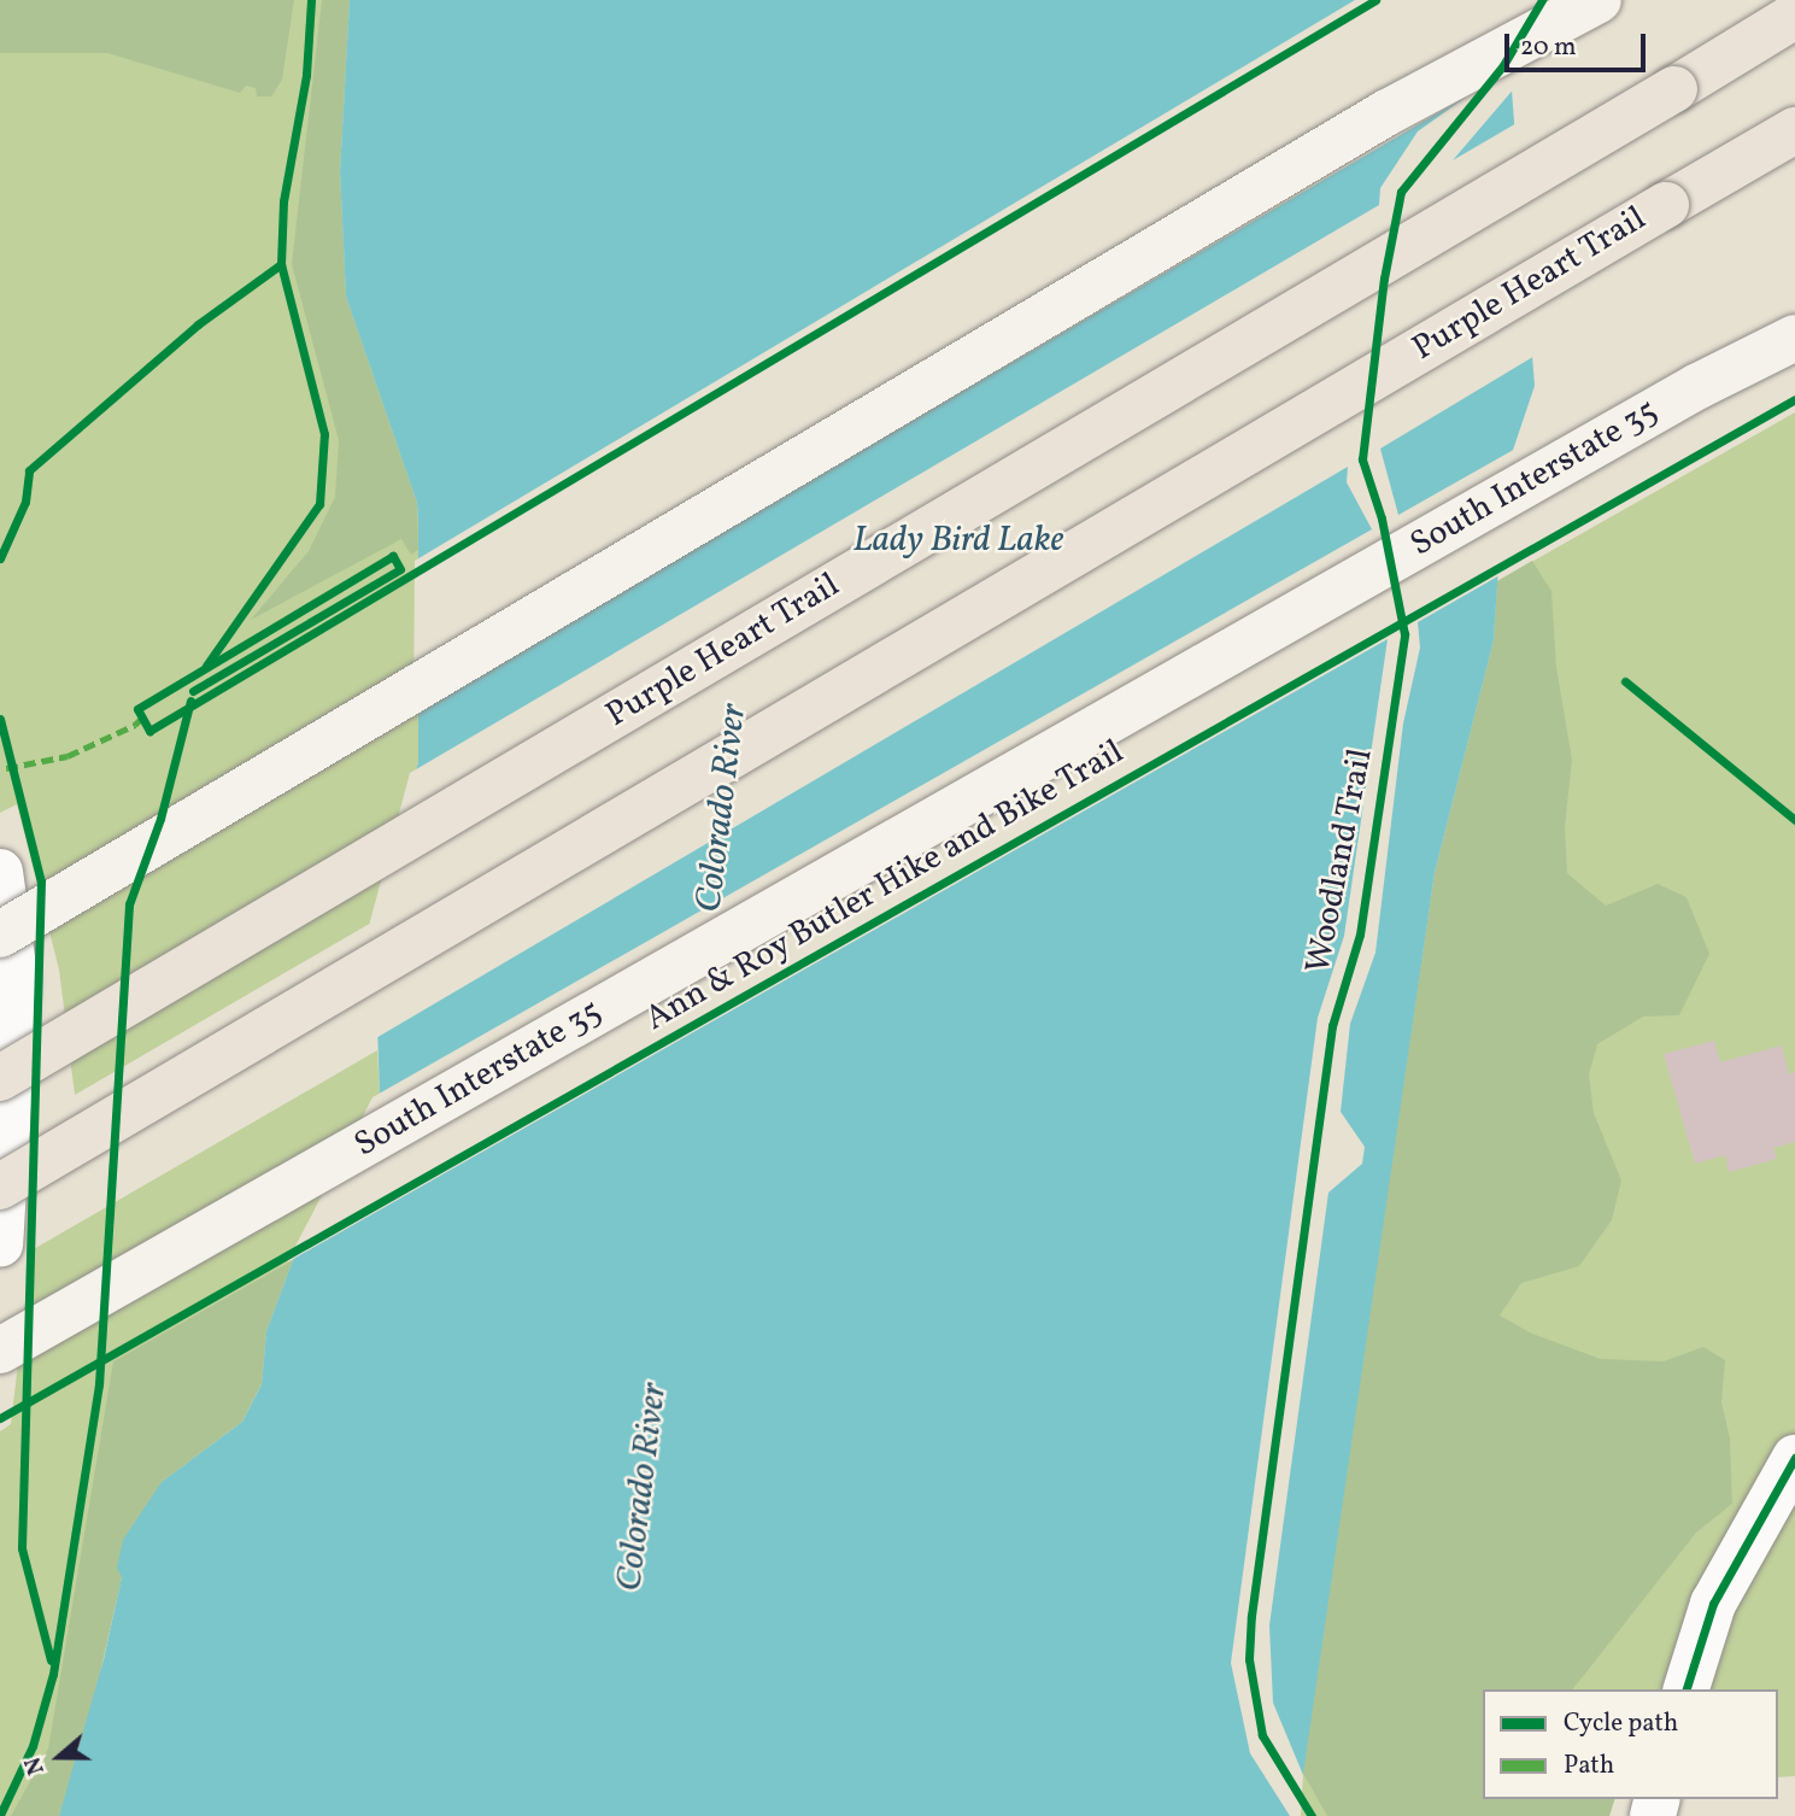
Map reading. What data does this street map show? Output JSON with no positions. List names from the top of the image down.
{
  "streets": {
    "highway": ["Purple Heart Trail"],
    "main road": ["South Interstate 35"],
    "cycle path": ["Woodland Trail", "Ann & Roy Butler Hike and Bike Trail"]
  },
  "water": ["Lady Bird Lake", "Colorado River"],
  "legend": ["Cycle path", "Path"],
  "scale_bar": "20 m",
  "north": "left"
}
